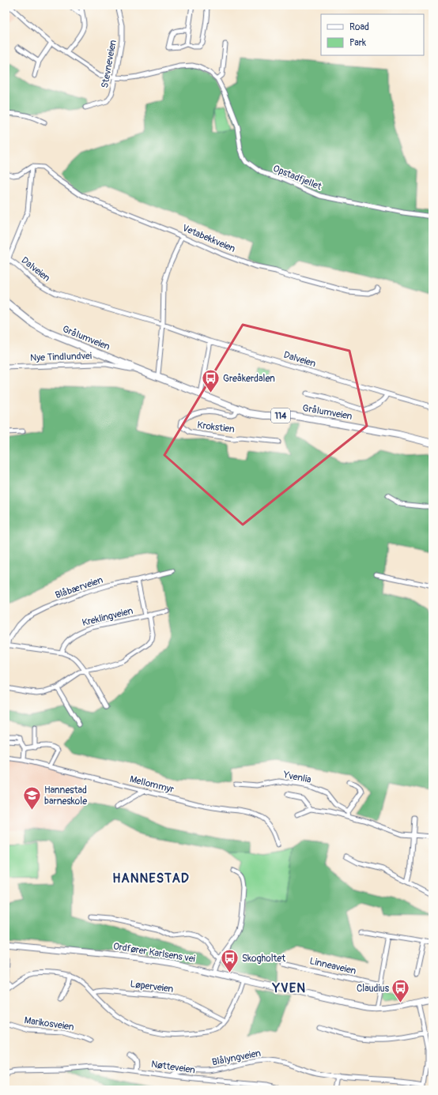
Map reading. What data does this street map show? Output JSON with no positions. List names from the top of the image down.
{
  "streets": {
    "main road": ["Grålumveien", "114"],
    "street": [
      "Stevneveien",
      "Opstadfjellet",
      "Vetabekkveien",
      "Dalveien",
      "Nye Tindlundvei",
      "Krokstien",
      "Blåbærveien",
      "Kreklingveien",
      "Yvenlia",
      "Mellommyr",
      "Ordfører Karlsens vei",
      "Linneaveien",
      "Løperveien",
      "Marikosveien",
      "Blålyngveien",
      "Nøtteveien"
    ]
  },
  "crossings": [
    ["Stevneveien", "Opstadfjellet"],
    ["Vetabekkveien", "Dalveien"],
    ["Grålumveien", "Nye Tindlundvei"],
    ["Grålumveien", "Krokstien"],
    ["Blålyngveien", "Nøtteveien"]
  ],
  "districts": ["HANNESTAD", "YVEN"],
  "places": {
    "bus stop": ["Greåkerdalen", "Skogholtet", "Claudius"],
    "school or university": ["Hannestad barneskole"]
  },
  "legend": ["Road", "Park"]
}
